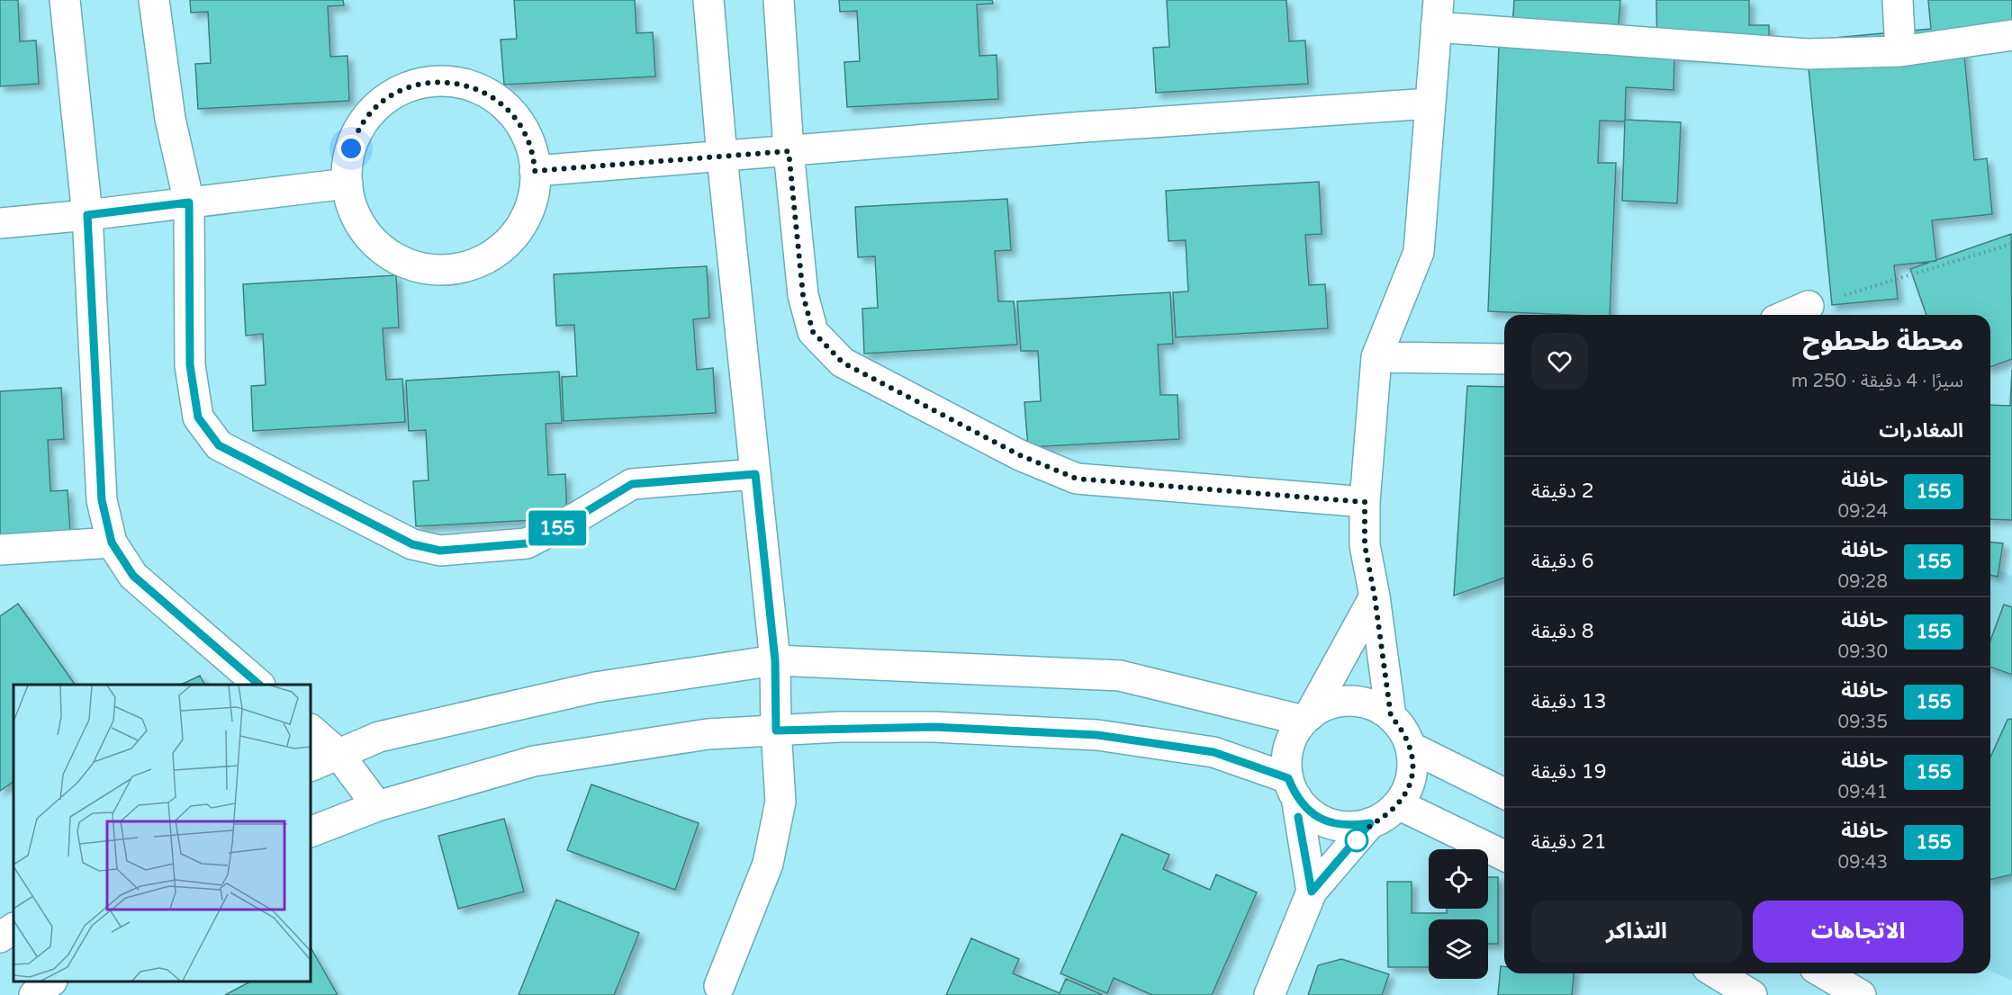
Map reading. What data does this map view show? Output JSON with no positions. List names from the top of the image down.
{
  "lines": ["bus line 155"],
  "page": {
    "on_map": "155",
    "heading": [
      ["محطة طحطوح", "سيرًا · 4 دقيقة · 250 m"],
      "المغادرات"
    ],
    "list": [
      {
        "mark": "155",
        "name": "حافلة",
        "note": "09:24",
        "value": "2 دقيقة"
      },
      {
        "mark": "155",
        "name": "حافلة",
        "note": "09:28",
        "value": "6 دقيقة"
      },
      {
        "mark": "155",
        "name": "حافلة",
        "note": "09:30",
        "value": "8 دقيقة"
      },
      {
        "mark": "155",
        "name": "حافلة",
        "note": "09:35",
        "value": "13 دقيقة"
      },
      {
        "mark": "155",
        "name": "حافلة",
        "note": "09:41",
        "value": "19 دقيقة"
      },
      {
        "mark": "155",
        "name": "حافلة",
        "note": "09:43",
        "value": "21 دقيقة"
      }
    ],
    "buttons": ["الاتجاهات", "التذاكر"]
  }
}
